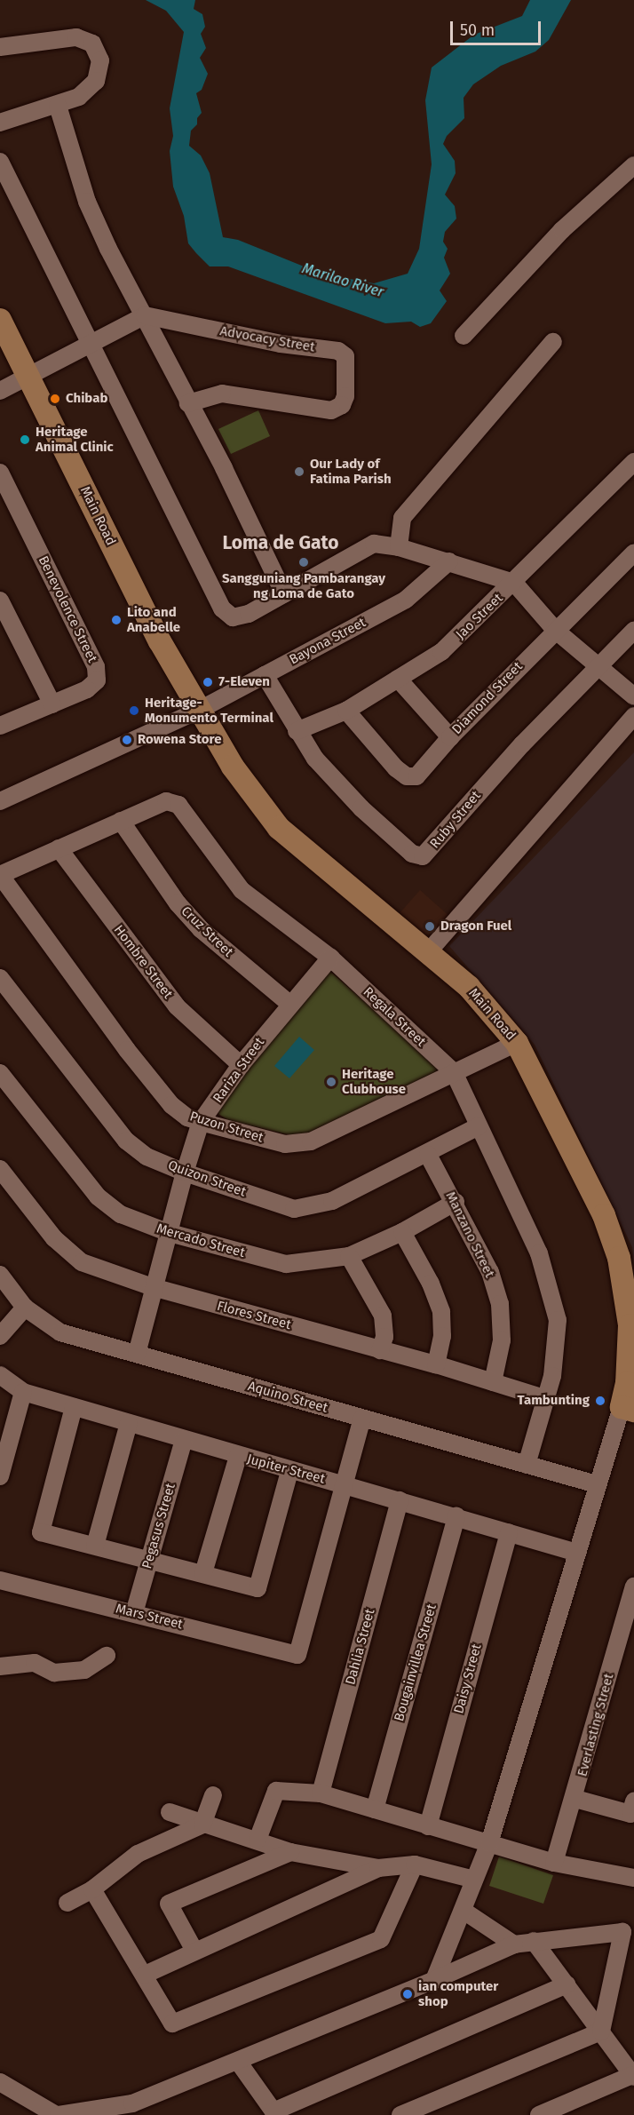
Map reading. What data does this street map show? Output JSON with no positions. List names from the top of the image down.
{
  "streets": {
    "main road": ["Main Road"],
    "street": [
      "Advocacy Street",
      "Benevolence Street",
      "Jao Street",
      "Bayona Street",
      "Diamond Street",
      "Ruby Street",
      "Cruz Street",
      "Hombre Street",
      "Regala Street",
      "Rariza Street",
      "Puzon Street",
      "Quizon Street",
      "Manzano Street",
      "Mercado Street",
      "Flores Street",
      "Aquino Street",
      "Jupiter Street",
      "Pegasus Street",
      "Mars Street",
      "Dahlia Street",
      "Bougainvillea Street",
      "Daisy Street",
      "Everlasting Street"
    ]
  },
  "crossings": [
    ["Main Road", "Bayona Street"],
    ["Main Road", "Puzon Street"],
    ["Jao Street", "Diamond Street"],
    ["Jao Street", "Ruby Street"],
    ["Bayona Street", "Ruby Street"],
    ["Cruz Street", "Regala Street"],
    ["Cruz Street", "Rariza Street"],
    ["Hombre Street", "Regala Street"],
    ["Hombre Street", "Rariza Street"],
    ["Regala Street", "Rariza Street"],
    ["Regala Street", "Puzon Street"],
    ["Regala Street", "Quizon Street"],
    ["Regala Street", "Flores Street"],
    ["Regala Street", "Aquino Street"],
    ["Rariza Street", "Puzon Street"],
    ["Rariza Street", "Quizon Street"],
    ["Rariza Street", "Mercado Street"],
    ["Rariza Street", "Flores Street"],
    ["Rariza Street", "Aquino Street"],
    ["Quizon Street", "Manzano Street"],
    ["Manzano Street", "Mercado Street"],
    ["Manzano Street", "Flores Street"],
    ["Jupiter Street", "Pegasus Street"],
    ["Jupiter Street", "Mars Street"],
    ["Jupiter Street", "Dahlia Street"],
    ["Jupiter Street", "Bougainvillea Street"],
    ["Jupiter Street", "Daisy Street"],
    ["Pegasus Street", "Mars Street"]
  ],
  "districts": ["Loma de Gato"],
  "water": ["Marilao River"],
  "places": [
    "Chibab",
    "Heritage Animal Clinic",
    "Our Lady of Fatima Parish",
    "Sangguniang Pambarangay ng Loma de Gato",
    "Lito and Anabelle",
    "7-Eleven",
    "Heritage- Monumento Terminal",
    "Rowena Store",
    "Dragon Fuel",
    "Heritage Clubhouse",
    "Tambunting",
    "ian computer shop"
  ],
  "scale_bar": "50 m"
}
